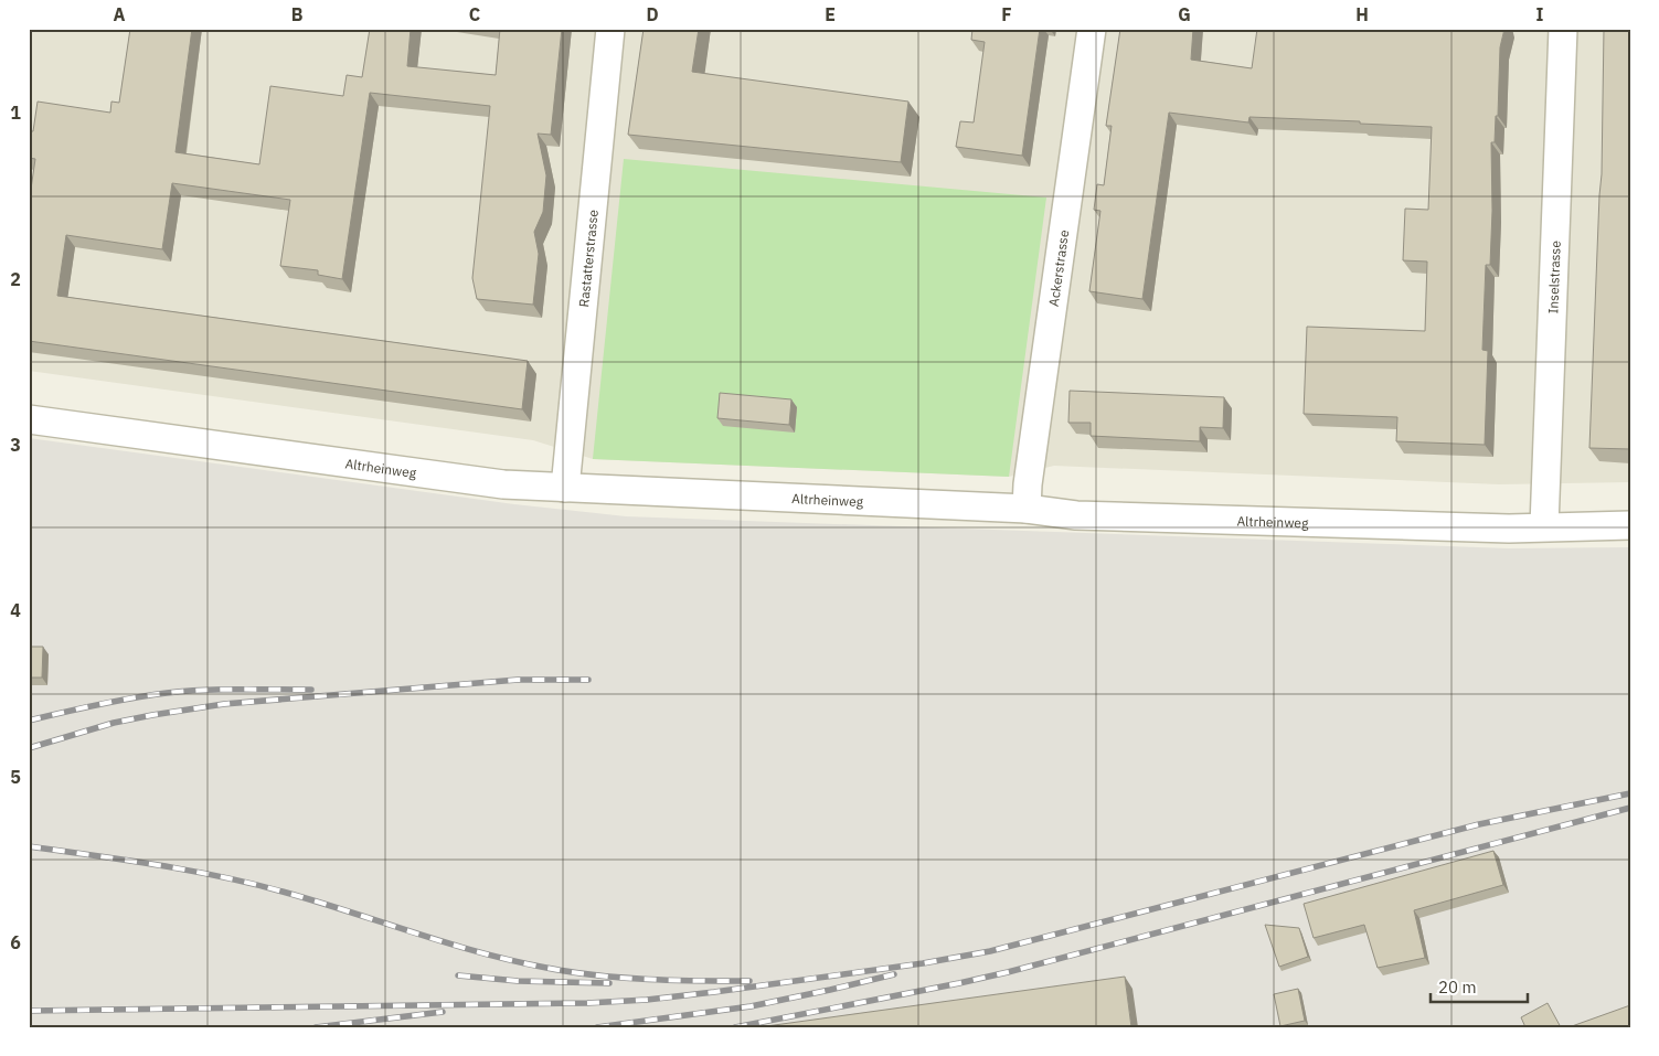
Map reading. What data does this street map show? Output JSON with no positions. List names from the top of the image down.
{
  "streets": {
    "street": [
      "Rastatterstrasse",
      "Ackerstrasse",
      "Inselstrasse",
      "Altrheinweg"
    ]
  },
  "crossings": [
    ["Rastatterstrasse", "Altrheinweg"],
    ["Ackerstrasse", "Altrheinweg"],
    ["Inselstrasse", "Altrheinweg"]
  ],
  "scale_bar": "20 m",
  "grid": {
    "columns": [
      "A",
      "B",
      "C",
      "D",
      "E",
      "F",
      "G",
      "H",
      "I"
    ],
    "rows": [
      "1",
      "2",
      "3",
      "4",
      "5",
      "6"
    ]
  }
}
